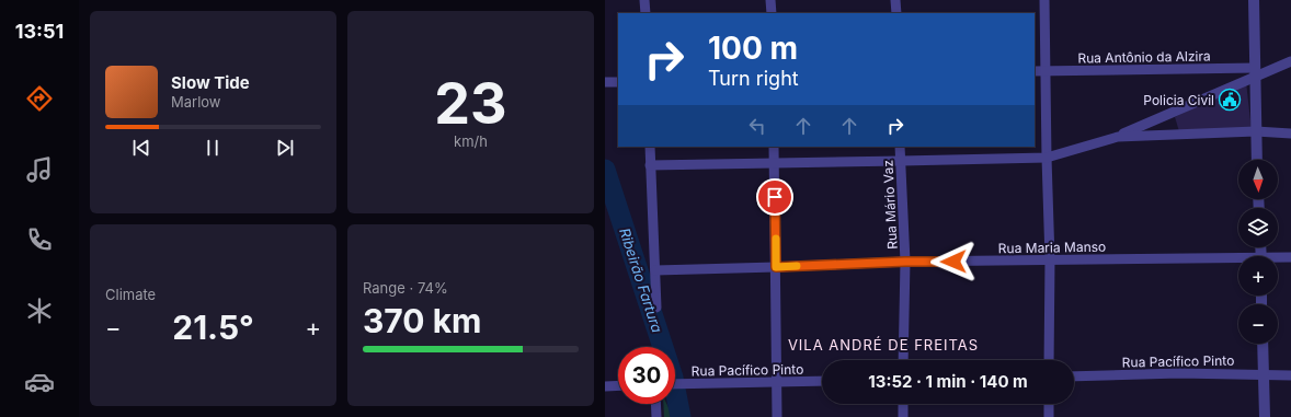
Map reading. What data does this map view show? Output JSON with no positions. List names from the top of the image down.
{
  "streets": {
    "street": [
      "Rua Antônio da Alzira",
      "Rua Mário Vaz",
      "Rua Maria Manso",
      "Rua Pacífico Pinto"
    ]
  },
  "crossings": [
    ["Rua Mário Vaz", "Rua Maria Manso"]
  ],
  "districts": ["VILA ANDRÉ DE FREITAS"],
  "water": ["Ribeirão Fartura"],
  "places": {
    "public building": ["Policia Civil"]
  },
  "north": "bottom",
  "page": {
    "tabs": "13:51",
    "tile": [
      ["23", "km/h"],
      "Climate",
      ["Range · 74%", "370 km"]
    ],
    "turn": ["100 m", "Turn right"],
    "song": ["Slow Tide", "Marlow"],
    "map_buttons": ["+", "−"],
    "heat": ["−", "21.5°", "+"],
    "limit": "30",
    "trip": "13:52 · 1 min · 140 m"
  }
}
